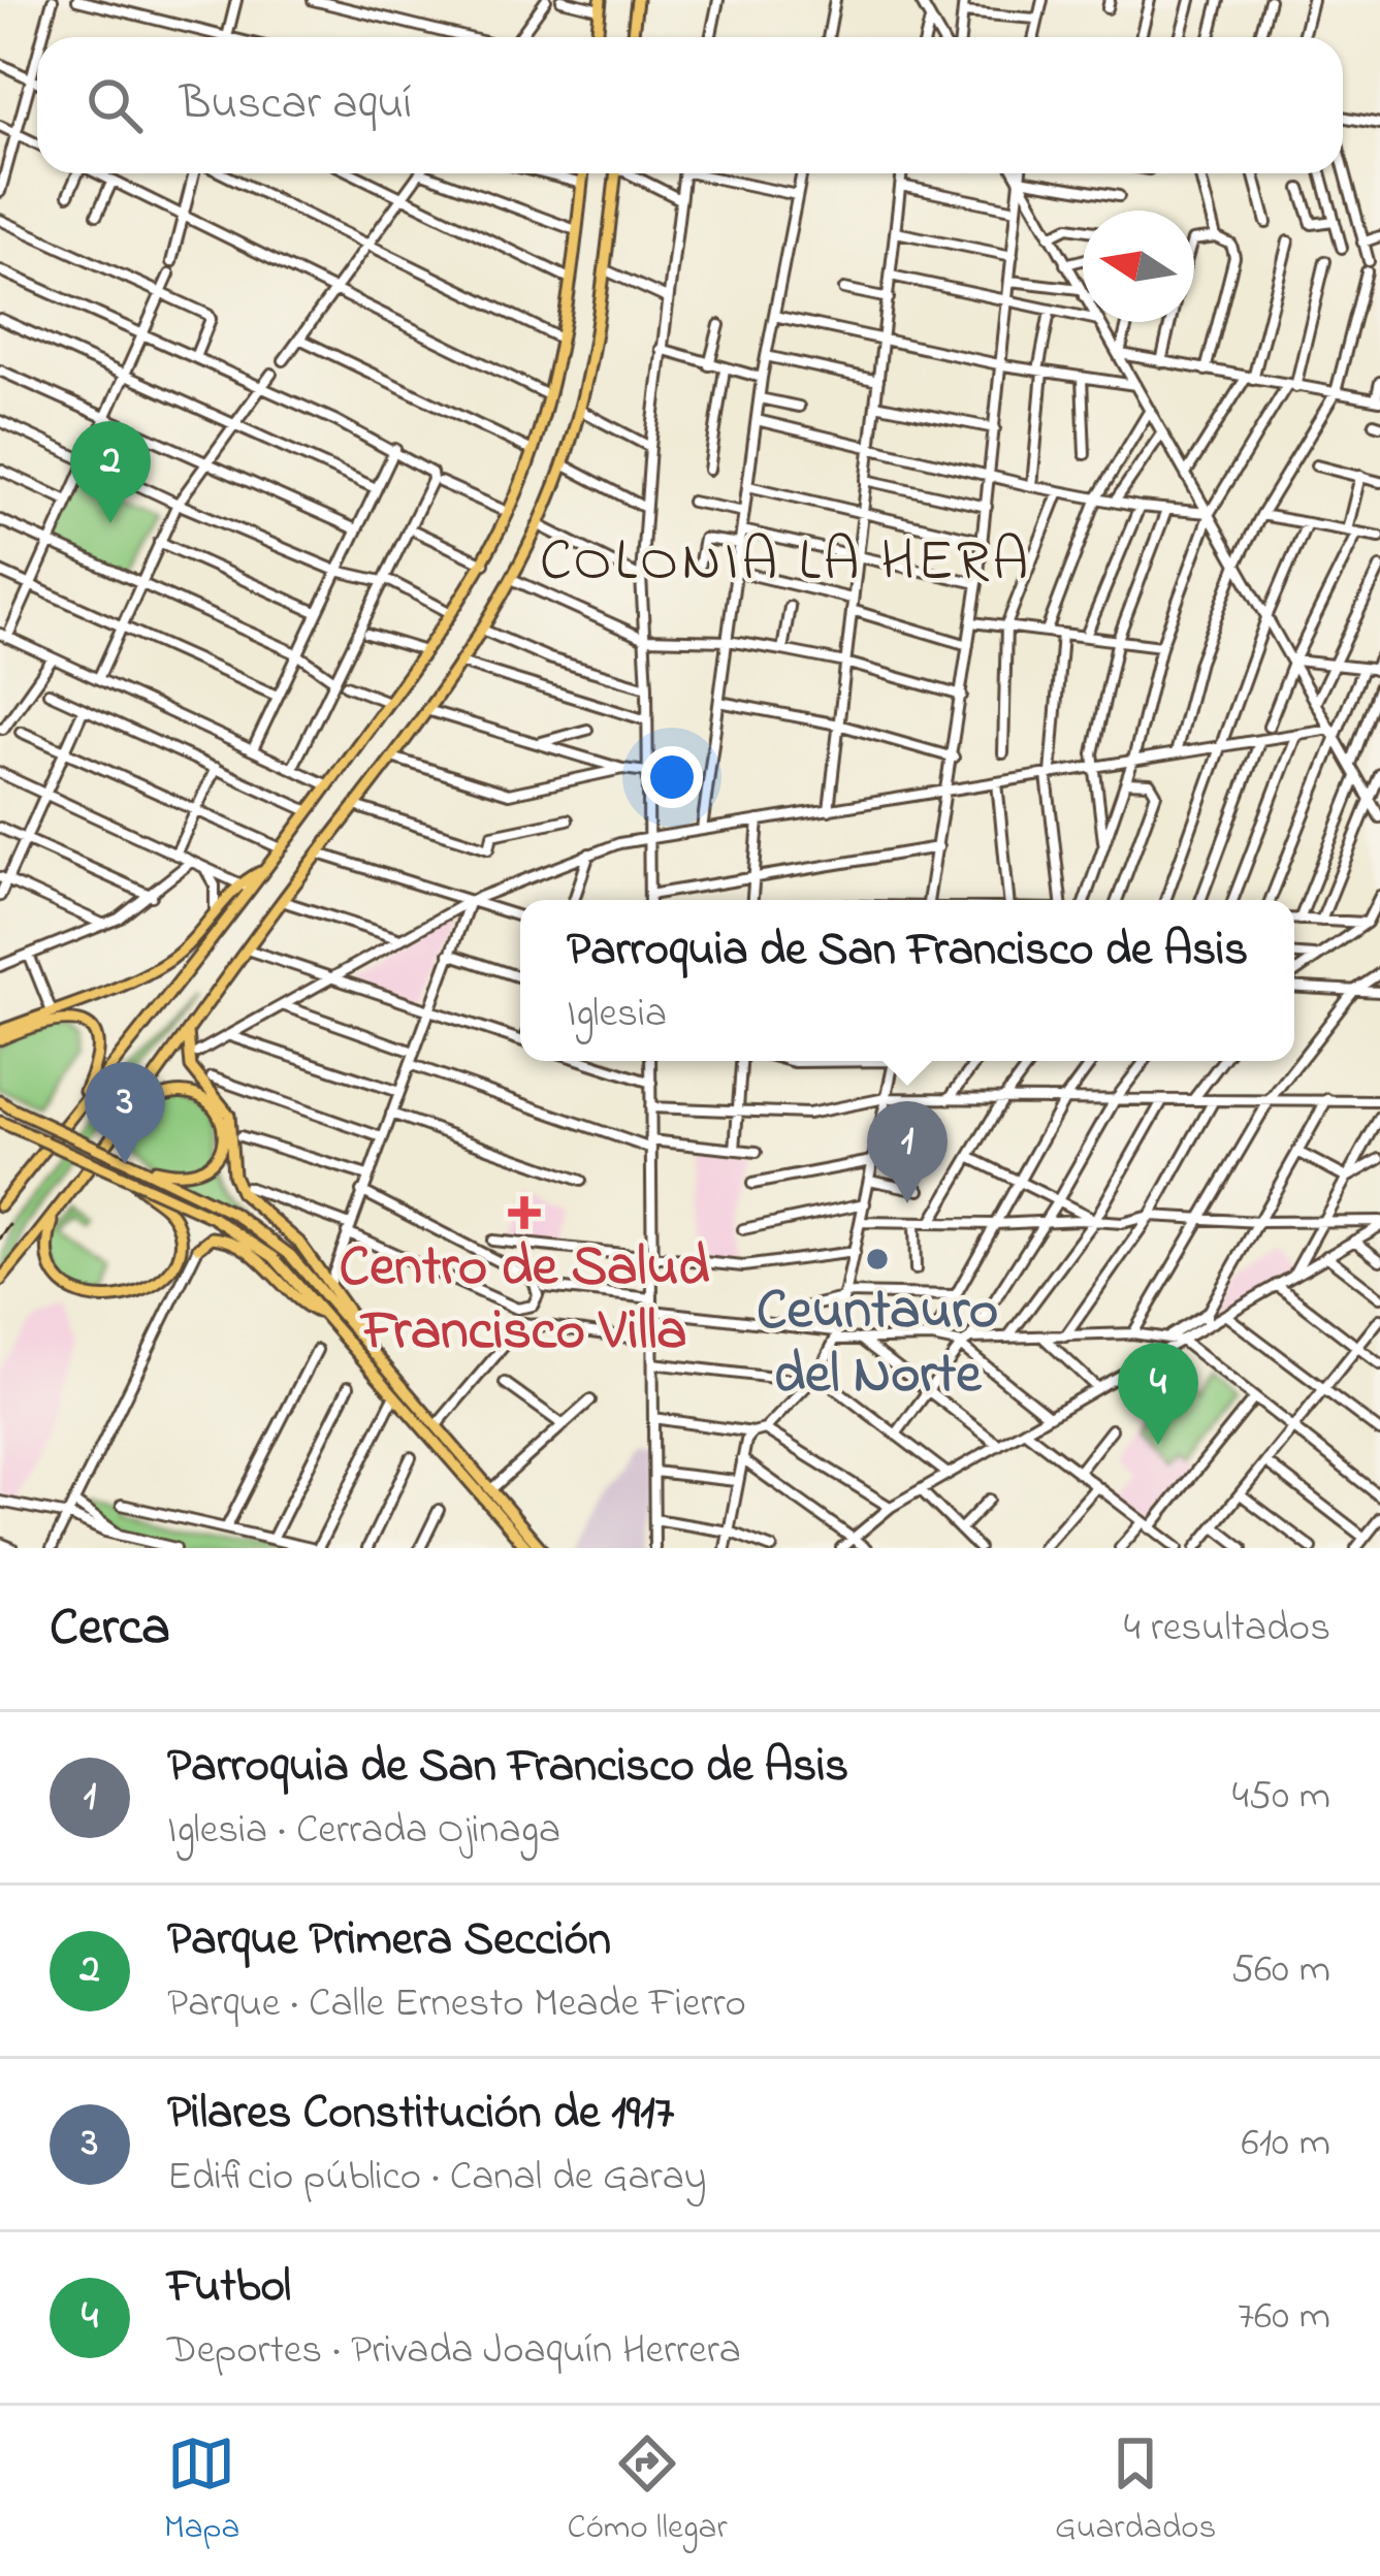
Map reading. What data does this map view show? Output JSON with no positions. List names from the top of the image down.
{
  "districts": ["COLONIA LA HERA"],
  "places": {
    "health": ["Centro de Salud Francisco Villa"],
    "other": ["Ceuntauro del Norte"]
  },
  "north": "left",
  "page": {
    "search": "Buscar aquí",
    "pins": [
      "2",
      "3",
      "1",
      "4"
    ],
    "popup": ["Parroquia de San Francisco de Asis", "Iglesia"],
    "heading": ["Cerca", "4 resultados"],
    "list": [
      {
        "mark": "1",
        "name": "Parroquia de San Francisco de Asis",
        "note": "Iglesia · Cerrada Ojinaga",
        "value": "450 m"
      },
      {
        "mark": "2",
        "name": "Parque Primera Sección",
        "note": "Parque · Calle Ernesto Meade Fierro",
        "value": "560 m"
      },
      {
        "mark": "3",
        "name": "Pilares Constitución de 1917",
        "note": "Edificio público · Canal de Garay",
        "value": "610 m"
      },
      {
        "mark": "4",
        "name": "Futbol",
        "note": "Deportes · Privada Joaquín Herrera",
        "value": "760 m"
      }
    ],
    "nav": ["Mapa", "Cómo llegar", "Guardados"]
  }
}
